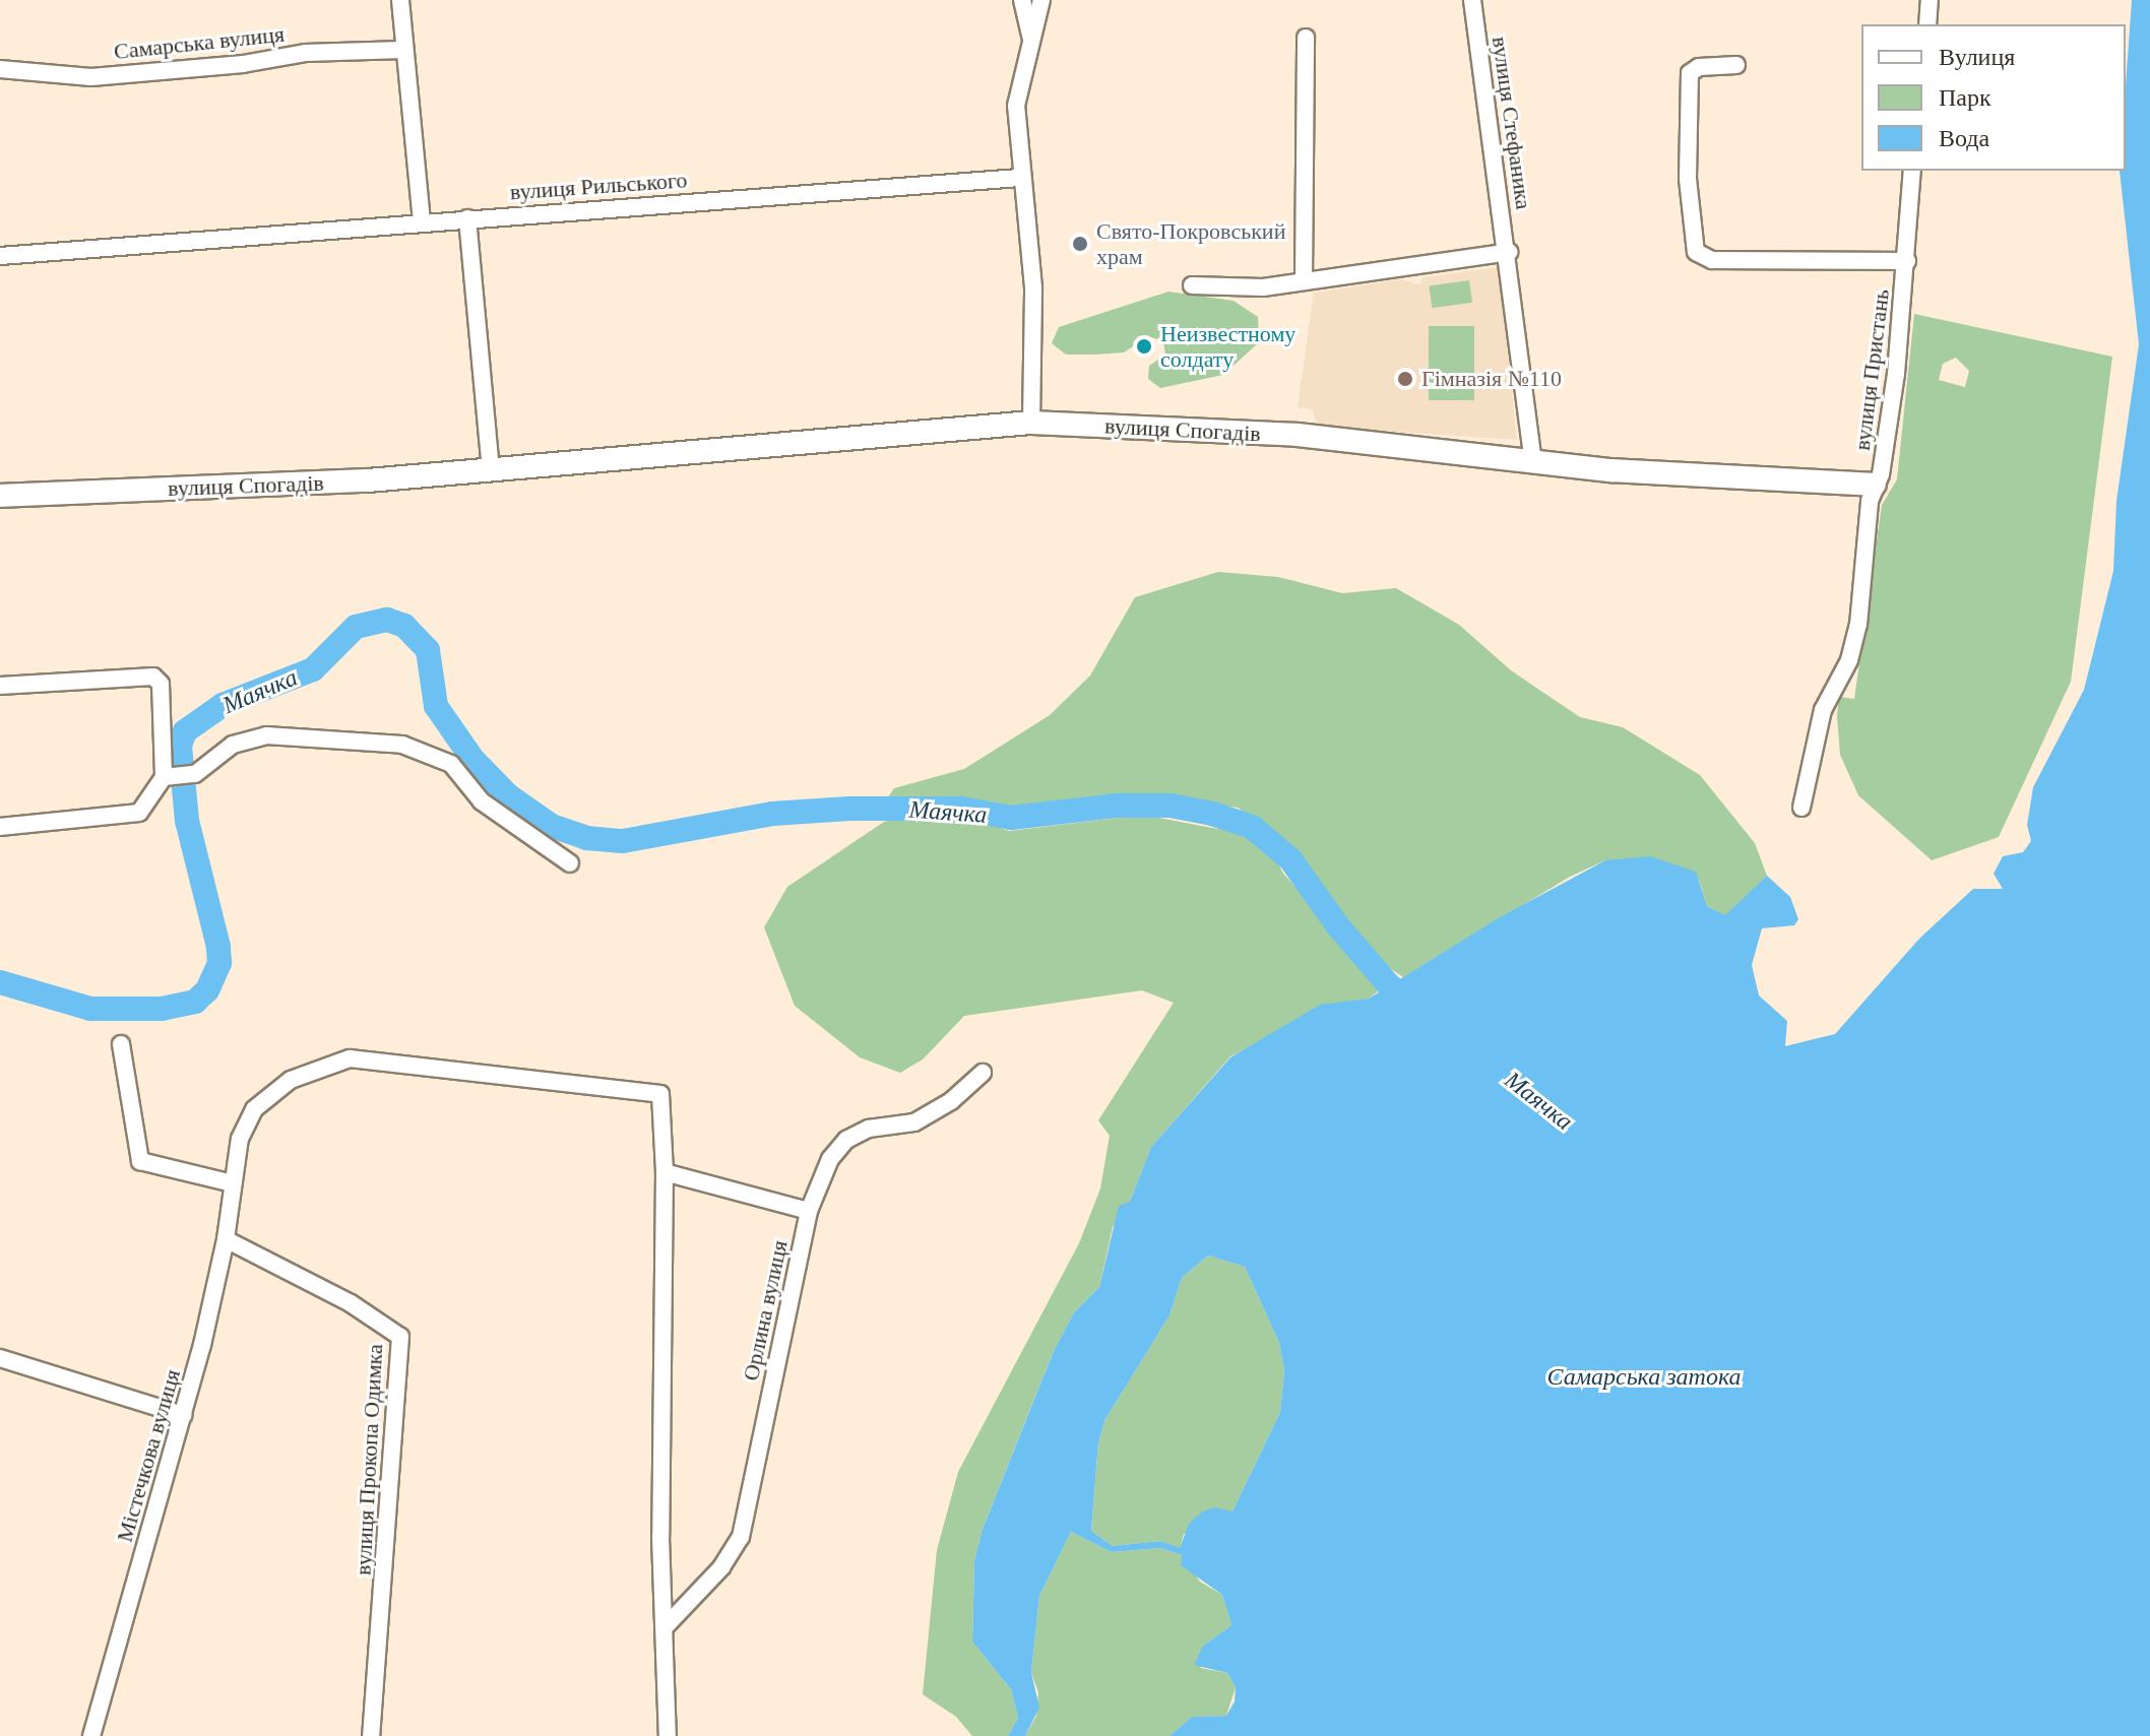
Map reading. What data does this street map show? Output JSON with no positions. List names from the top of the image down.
{
  "streets": {
    "street": [
      "Самарська вулиця",
      "вулиця Стефаника",
      "вулиця Рильського",
      "вулиця Пристань",
      "вулиця Спогадів",
      "Орлина вулиця",
      "Містечкова вулиця",
      "вулиця Прокопа Одимка"
    ]
  },
  "crossings": [
    ["вулиця Стефаника", "вулиця Спогадів"],
    ["вулиця Пристань", "вулиця Спогадів"],
    ["Містечкова вулиця", "вулиця Прокопа Одимка"]
  ],
  "water": ["Маячка", "Самарська затока"],
  "places": ["Свято-Покровський храм", "Неизвестному солдату", "Гімназія №110"],
  "legend": ["Вулиця", "Парк", "Вода"]
}
